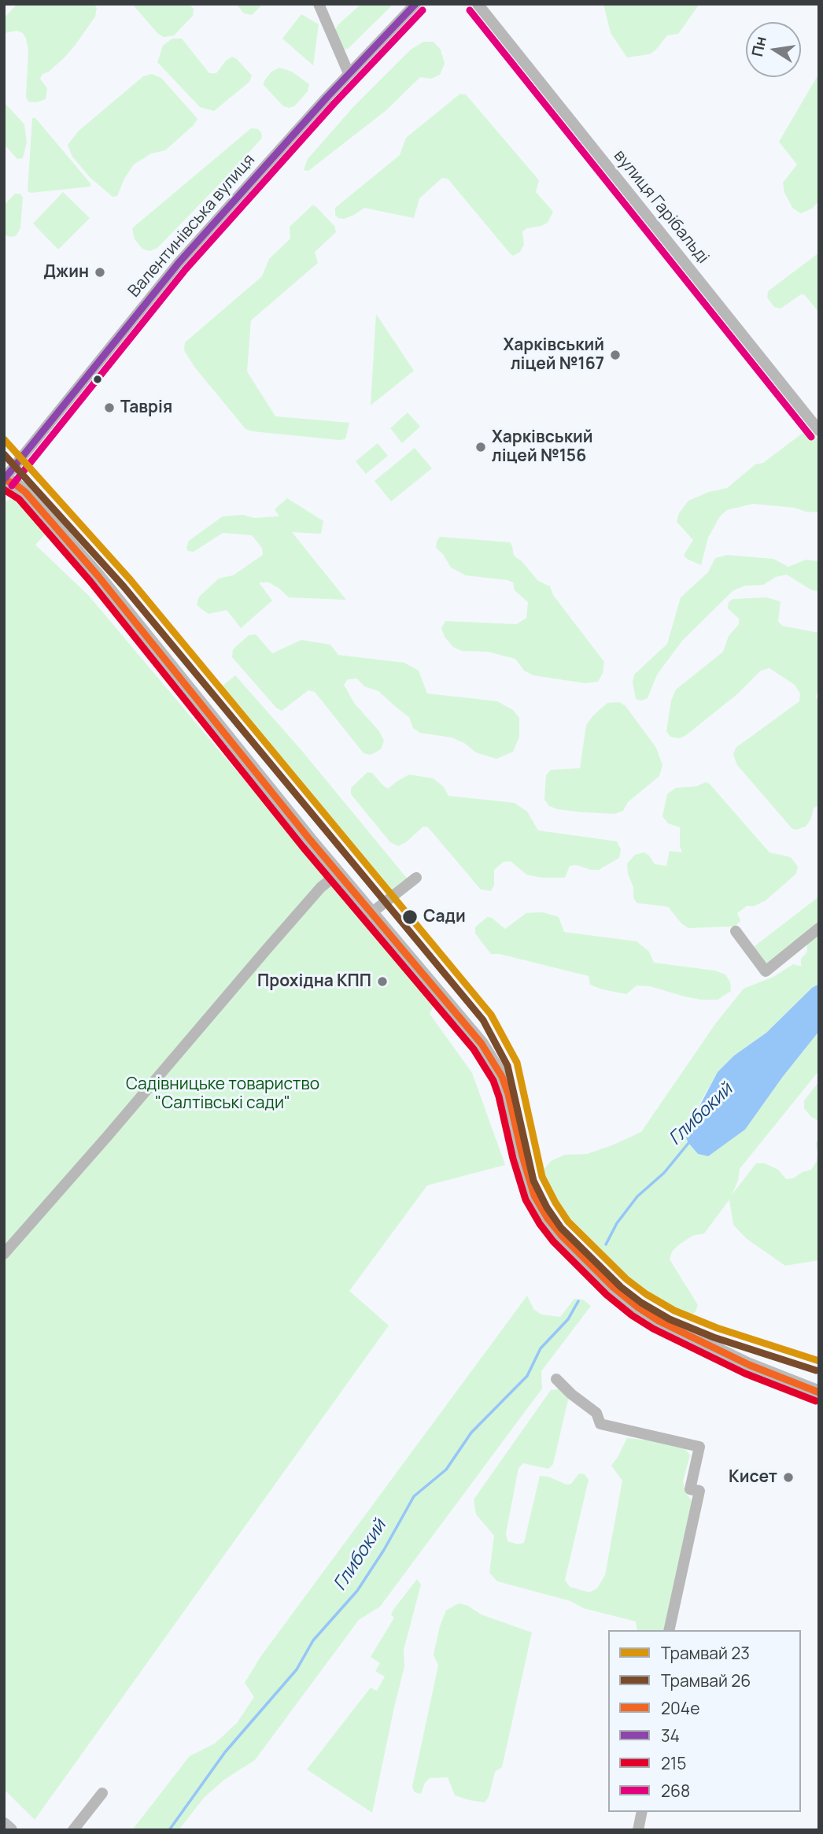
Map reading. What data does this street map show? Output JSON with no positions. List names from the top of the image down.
{
  "streets": {
    "street": ["вулиця Гарібальді", "Валентинівська вулиця"]
  },
  "water": ["Глибокий"],
  "parks": ["Садівницьке товариство \"Салтівські сади\""],
  "places": [
    "Джин",
    "Харківський ліцей №167",
    "Таврія",
    "Харківський ліцей №156",
    "Сади",
    "Прохідна КПП",
    "Кисет"
  ],
  "lines": [
    "transit line 34",
    "transit line 268",
    "tram line 23",
    "tram line 26",
    "transit line 204е",
    "transit line 215"
  ],
  "legend": [
    "Трамвай 23",
    "Трамвай 26",
    "204е",
    "34",
    "215",
    "268"
  ],
  "north": "left"
}
